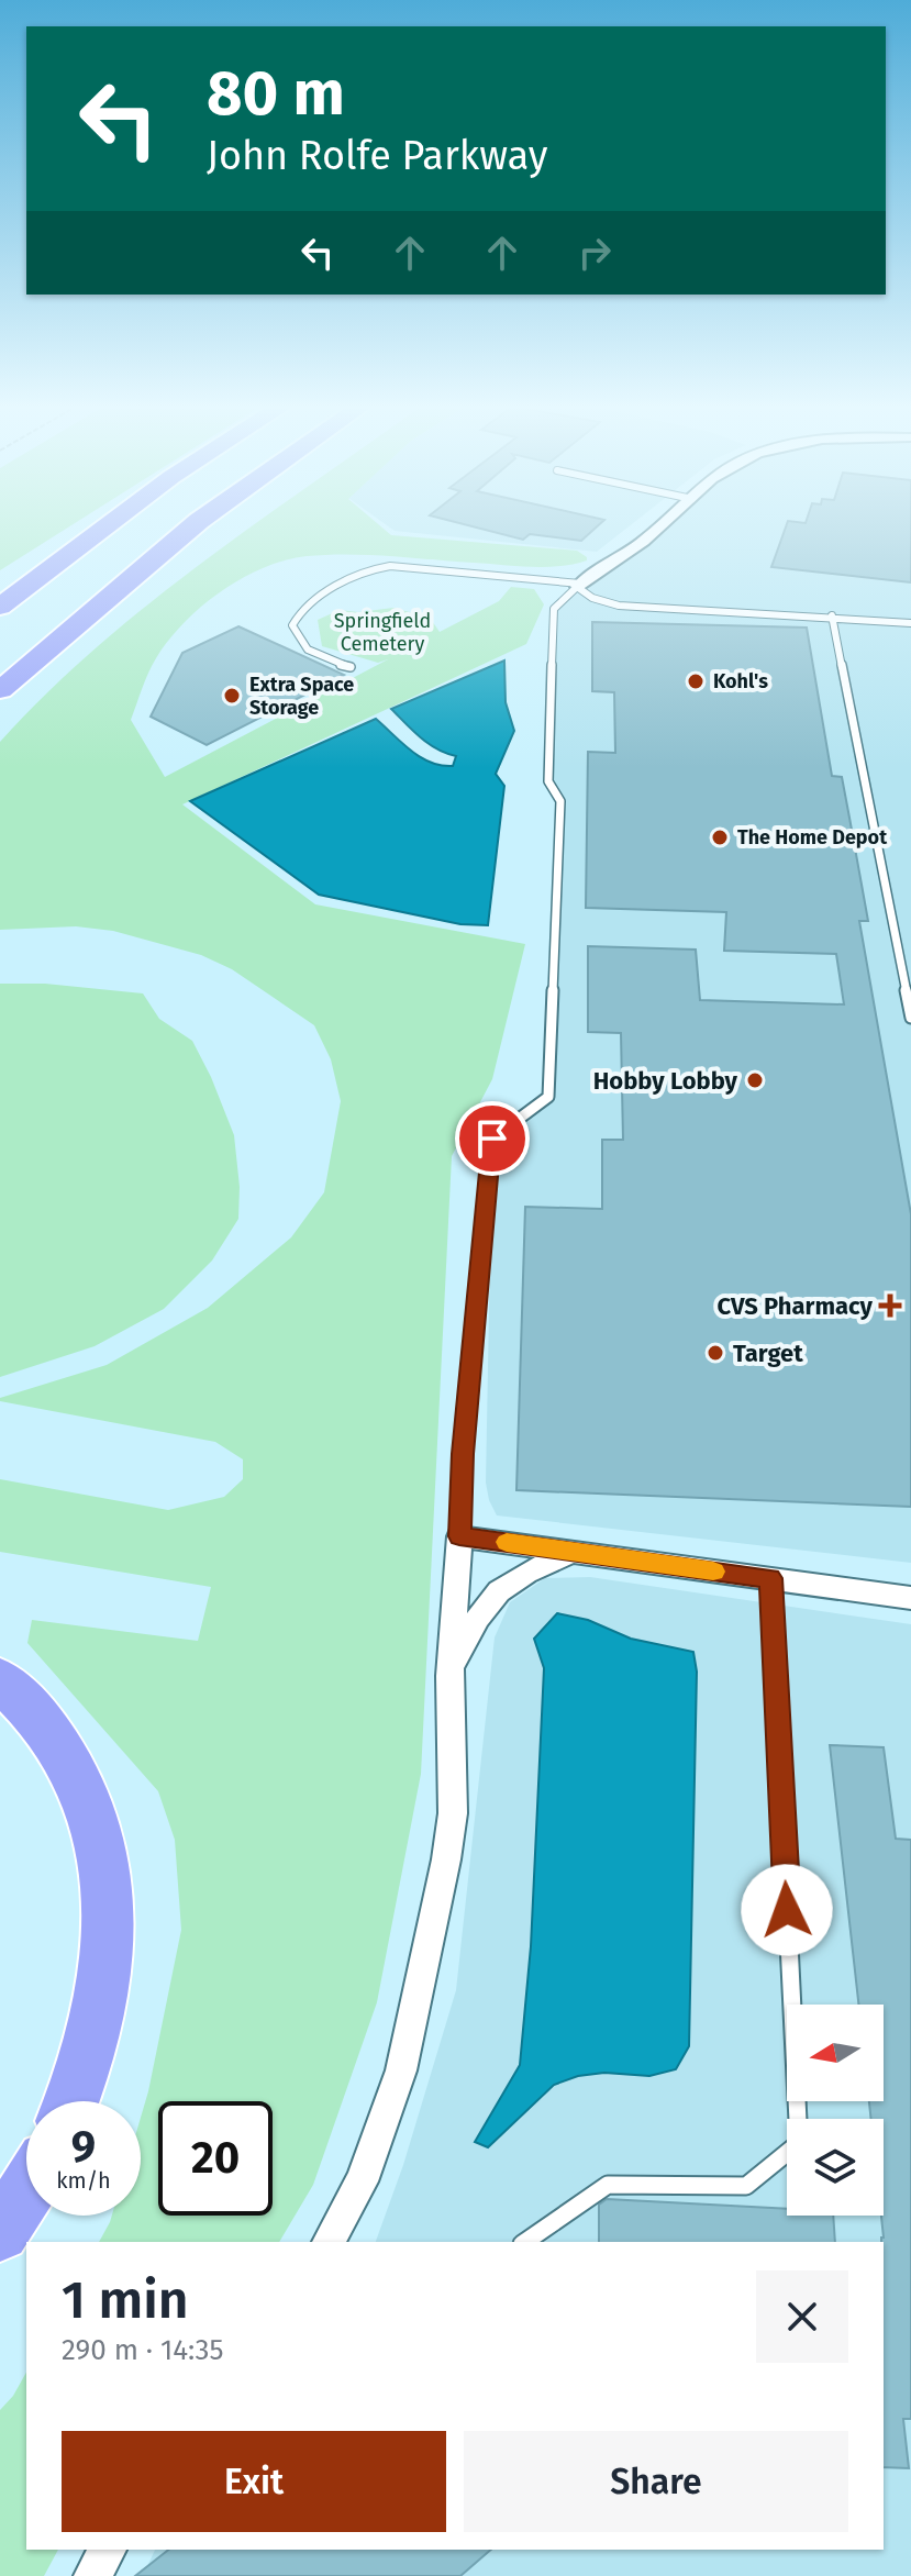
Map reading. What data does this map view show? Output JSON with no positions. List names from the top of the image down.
{
  "parks": ["Springfield Cemetery"],
  "places": {
    "other": [
      "Kohl's",
      "Extra Space Storage",
      "The Home Depot",
      "Hobby Lobby",
      "Target"
    ],
    "health": ["CVS Pharmacy"]
  },
  "north": "left",
  "page": {
    "turn": ["80 m", "John Rolfe Parkway"],
    "speed": "9 km/h",
    "limit": "20",
    "heading": ["1 min", "290 m · 14:35"],
    "buttons": ["Exit", "Share"]
  }
}
